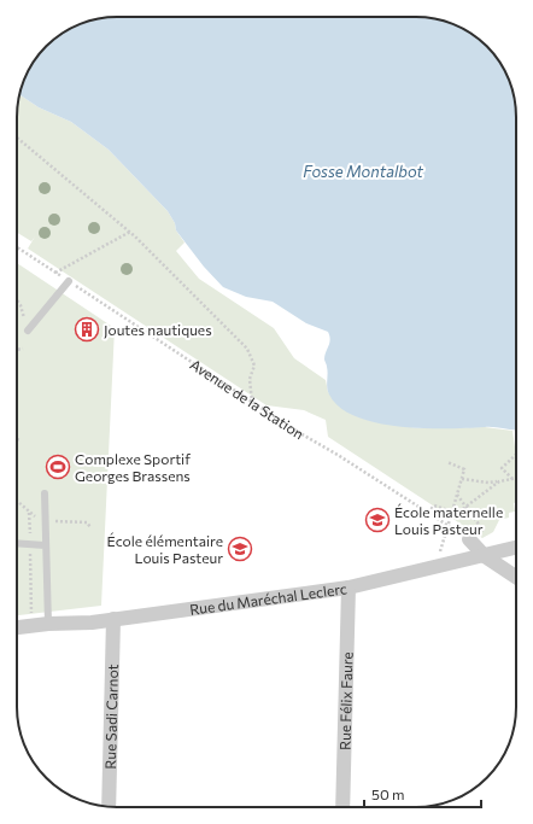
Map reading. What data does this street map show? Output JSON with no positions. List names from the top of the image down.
{
  "streets": {
    "street": ["Rue du Maréchal Leclerc", "Rue Félix Faure", "Rue Sadi Carnot"],
    "path": ["Avenue de la Station"]
  },
  "crossings": [
    ["Rue du Maréchal Leclerc", "Rue Félix Faure"],
    ["Rue du Maréchal Leclerc", "Rue Sadi Carnot"]
  ],
  "water": ["Fosse Montalbot"],
  "places": {
    "building": ["Joutes nautiques"],
    "sports": ["Complexe Sportif Georges Brassens"],
    "school or university": ["École maternelle Louis Pasteur", "École élémentaire Louis Pasteur"]
  },
  "scale_bar": "50 m"
}
